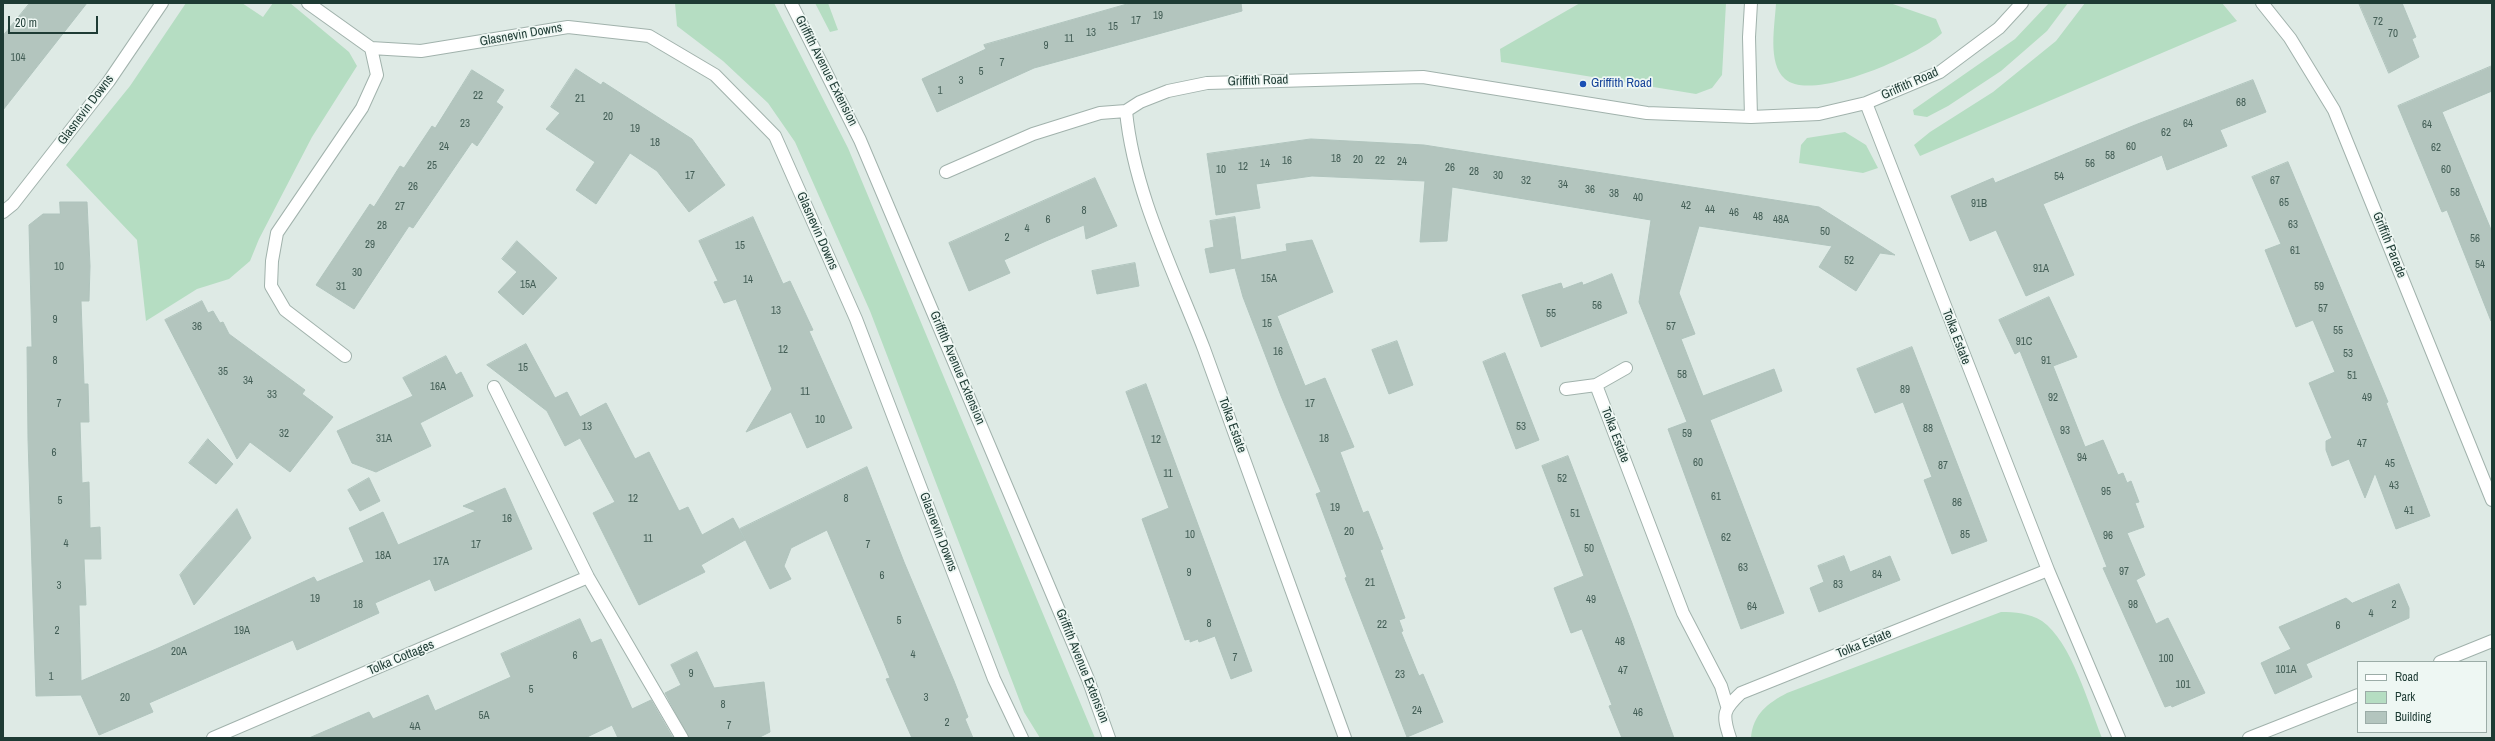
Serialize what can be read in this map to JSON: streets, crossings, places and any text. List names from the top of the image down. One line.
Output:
{"streets":{"street":["Glasnevin Downs","Griffith Avenue Extension","Griffith Road","Griffith Parade","Tolka Estate","Tolka Cottages"]},"crossings":[["Griffith Road","Tolka Estate"]],"places":["Griffith Road"],"house_numbers":["19","17","72","15","13","70","11","9","104","7","5","3","1","22","21","68","20","23","64","64","19","62","18","24","60","62","58","18","20","16","22","24","14","56","25","12","26","10","60","28","17","30","54","32","67","34","26","36","58","38","40","65","91B","42","27","44","8","46","48","6","48A","63","28","4","50","2","56","29","15","61","52","54","10","91A","30","15A","14","15A","31","59","56","57","13","55","9","15","36","57","55","91C","12","16","53","8","91","15","35","58","51","34","16A","89","11","33","92","49","7","17","10","13","53","88","93","32","59","31A","18","12","47","6","94","60","45","87","11","52","43","95","61","12","8","5","86","19","41","51","16","20","10","85","96","62","11","4","17","7","50","18A","17A","63","97","9","84","6","21","83","3","19","49","18","98","2","64","4","5","8","22","6","2","19A","48","20A","4","6","7","100","101A","47","9","23","1","101","5","20","3","8","24","46","5A","2","7","4A"],"legend":["Road","Park","Building"],"scale_bar":"20 m"}
